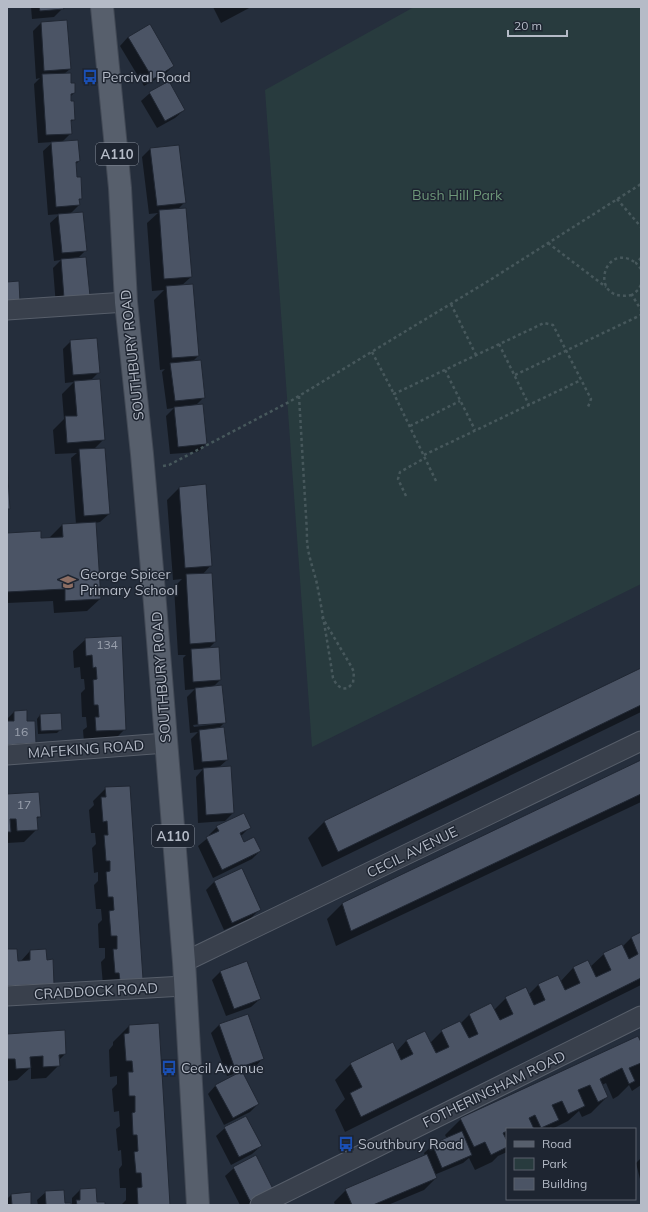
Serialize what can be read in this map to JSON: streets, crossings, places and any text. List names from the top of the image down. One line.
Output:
{"streets":{"main road":["A110","SOUTHBURY ROAD"],"street":["MAFEKING ROAD","CECIL AVENUE","CRADDOCK ROAD","FOTHERINGHAM ROAD"]},"crossings":[["SOUTHBURY ROAD","MAFEKING ROAD"],["SOUTHBURY ROAD","CECIL AVENUE"],["SOUTHBURY ROAD","CRADDOCK ROAD"]],"parks":["Bush Hill Park"],"places":{"bus stop":["Percival Road","Cecil Avenue","Southbury Road"],"school or university":["George Spicer Primary School"]},"house_numbers":["134","16","17"],"legend":["Road","Park","Building"],"scale_bar":"20 m"}
